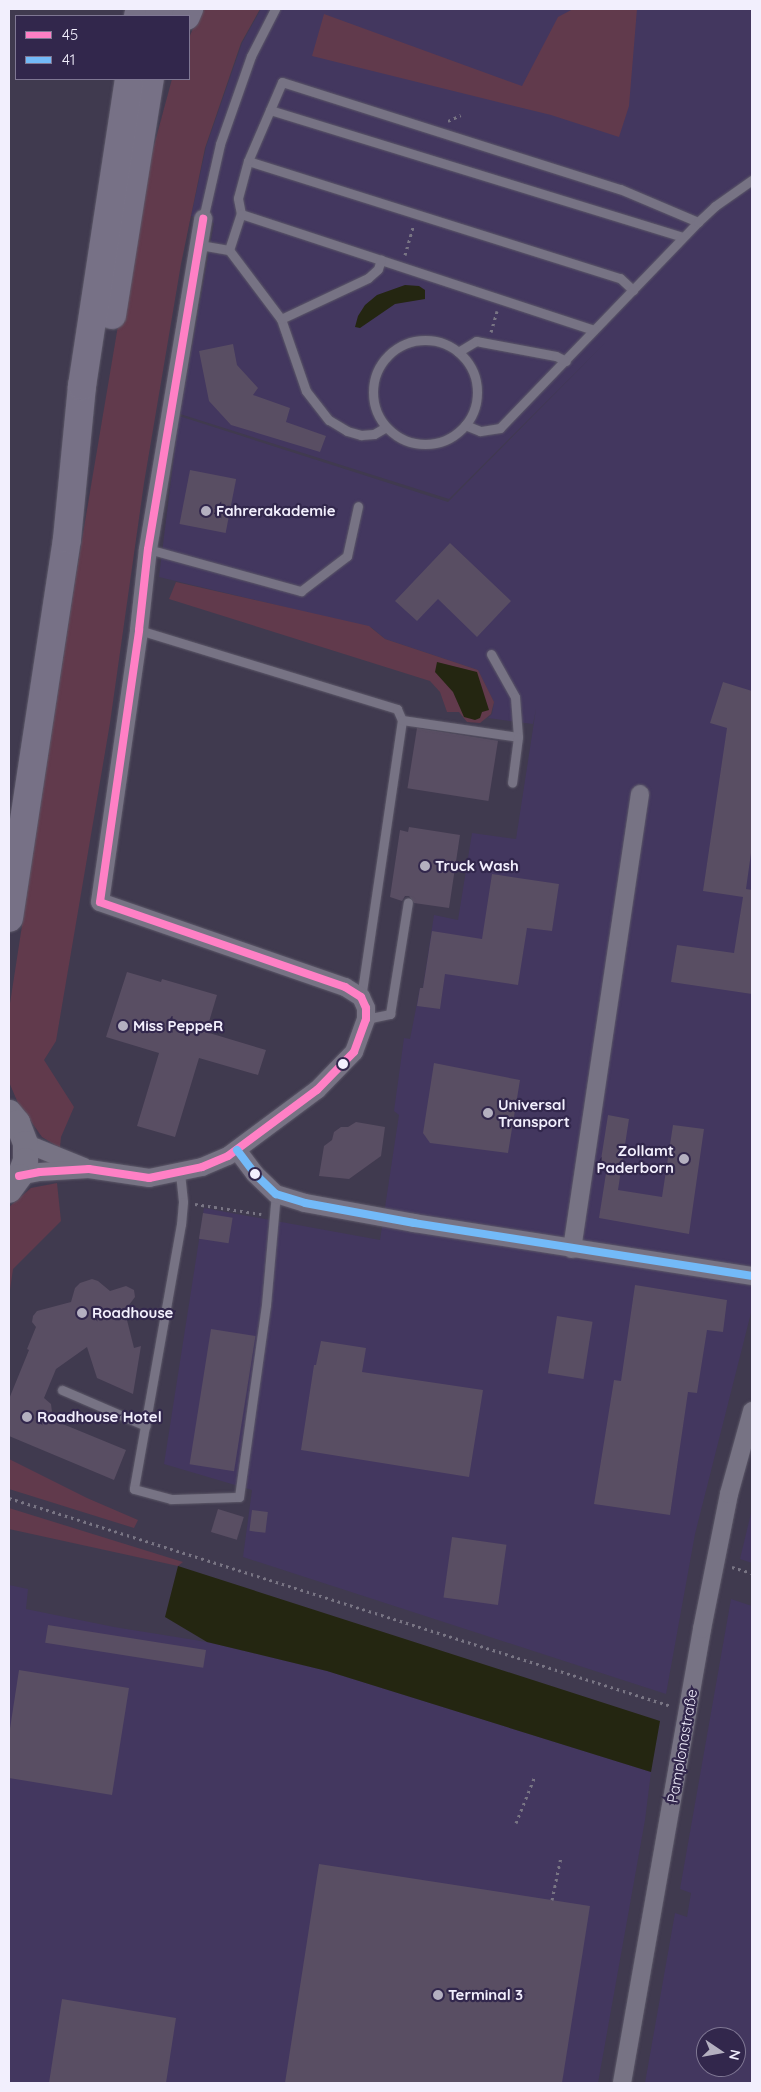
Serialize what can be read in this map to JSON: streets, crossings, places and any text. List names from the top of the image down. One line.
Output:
{"streets":{"street":["Pamplonastraße"]},"places":["Fahrerakademie","Truck Wash","Miss PeppeR","Universal Transport","Zollamt Paderborn","Roadhouse","Roadhouse Hotel","Terminal 3"],"lines":["transit line 45","transit line 41"],"legend":["45","41"],"north":"right"}
